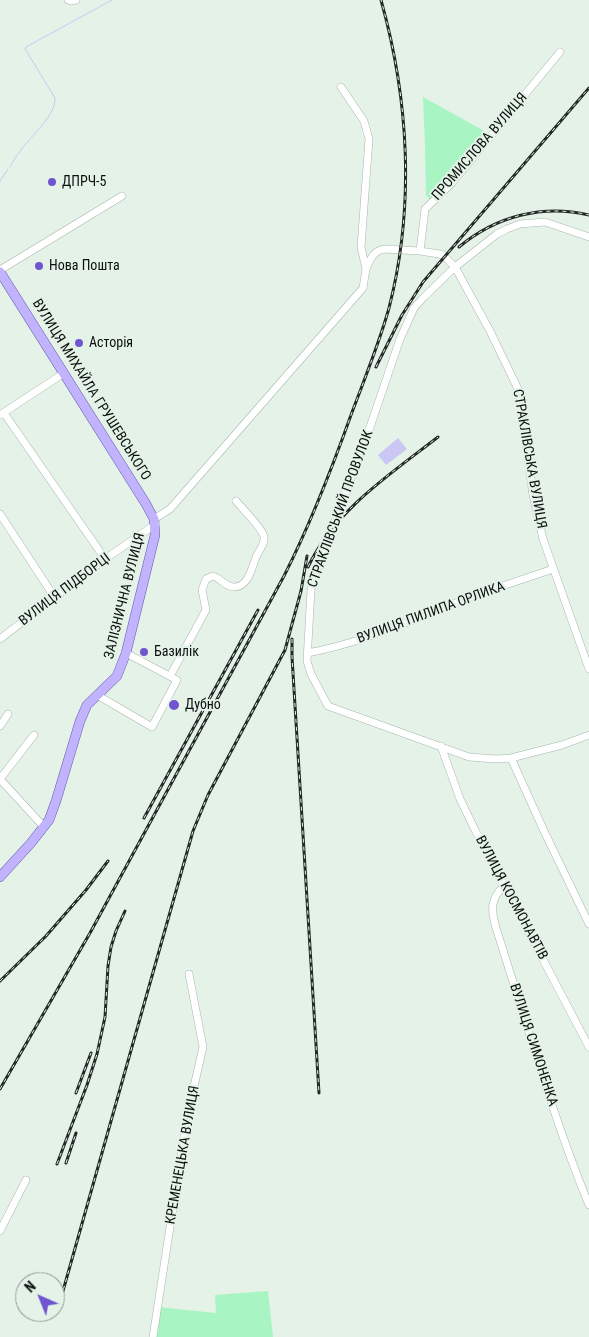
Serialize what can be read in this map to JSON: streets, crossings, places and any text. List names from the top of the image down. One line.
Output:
{"streets":{"main road":["ВУЛИЦЯ МИХАЙЛА ГРУШЕВСЬКОГО","ЗАЛІЗНИЧНА ВУЛИЦЯ"],"street":["ПРОМИСЛОВА ВУЛИЦЯ","СТРАКЛІВСЬКА ВУЛИЦЯ","СТРАКЛІВСЬКИЙ ПРОВУЛОК","ВУЛИЦЯ ПІДБОРЦІ","ВУЛИЦЯ ПИЛИПА ОРЛИКА","ВУЛИЦЯ КОСМОНАВТІВ","ВУЛИЦЯ СИМОНЕНКА","КРЕМЕНЕЦЬКА ВУЛИЦЯ"]},"crossings":[["ПРОМИСЛОВА ВУЛИЦЯ","СТРАКЛІВСЬКА ВУЛИЦЯ"],["ВУЛИЦЯ МИХАЙЛА ГРУШЕВСЬКОГО","ВУЛИЦЯ ПІДБОРЦІ"],["ВУЛИЦЯ МИХАЙЛА ГРУШЕВСЬКОГО","ЗАЛІЗНИЧНА ВУЛИЦЯ"],["СТРАКЛІВСЬКА ВУЛИЦЯ","СТРАКЛІВСЬКИЙ ПРОВУЛОК"],["СТРАКЛІВСЬКА ВУЛИЦЯ","ЗАЛІЗНИЧНА ВУЛИЦЯ"],["СТРАКЛІВСЬКА ВУЛИЦЯ","ВУЛИЦЯ ПИЛИПА ОРЛИКА"],["СТРАКЛІВСЬКИЙ ПРОВУЛОК","ВУЛИЦЯ ПИЛИПА ОРЛИКА"],["СТРАКЛІВСЬКИЙ ПРОВУЛОК","ВУЛИЦЯ КОСМОНАВТІВ"],["ВУЛИЦЯ ПІДБОРЦІ","ЗАЛІЗНИЧНА ВУЛИЦЯ"],["ВУЛИЦЯ КОСМОНАВТІВ","ВУЛИЦЯ СИМОНЕНКА"]],"places":["ДПРЧ-5","Нова Пошта","Асторія","Базилік","Дубно"],"north":"top left"}
